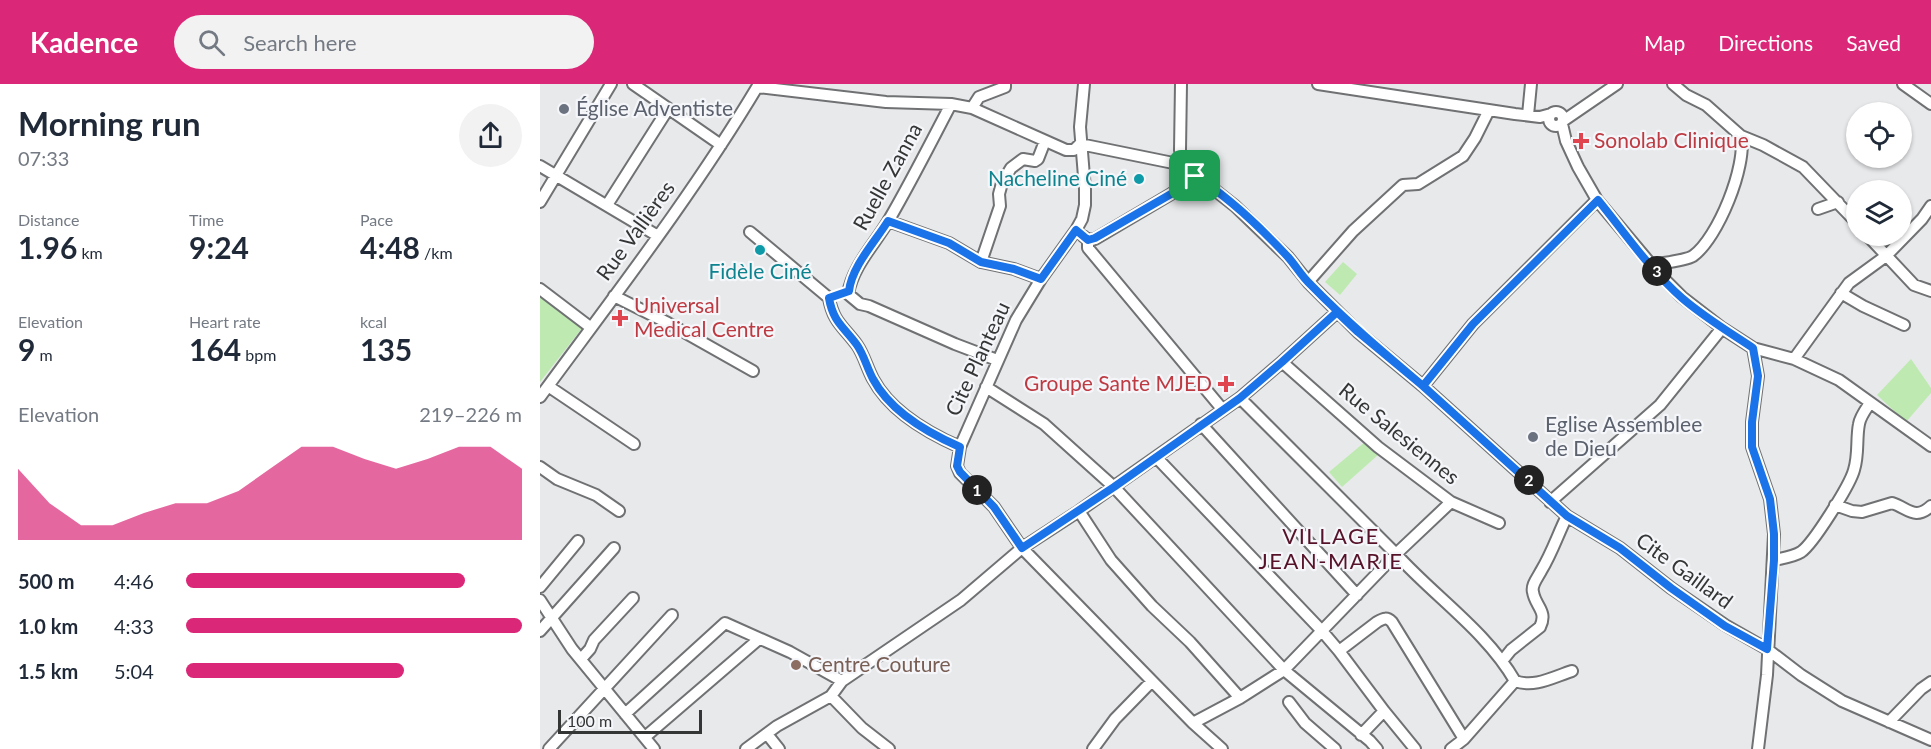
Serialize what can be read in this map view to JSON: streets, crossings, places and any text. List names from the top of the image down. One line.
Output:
{"streets":{"street":["Ruelle Zanna","Rue Vallières","Cite Planteau","Rue Salesiennes","Cite Gaillard"]},"crossings":[["Ruelle Zanna","Rue Vallières"],["Ruelle Zanna","Cite Planteau"]],"districts":["VILLAGE JEAN-MARIE"],"places":{"other":["Église Adventiste","Nacheline Ciné","Fidèle Ciné","Eglise Assemblee de Dieu","Centre Couture"],"health":["Sonolab Clinique","Universal Medical Centre","Groupe Sante MJED"]},"scale_bar":"100 m","page":{"header":"Kadence","search":"Search here","nav":["Map","Directions","Saved"],"heading":["Morning run","07:33"],"stats":[["Distance","1.96 km"],["Time","9:24"],["Pace","4:48 /km"],["Elevation","9 m"],["Heart rate","164 bpm"],["kcal","135"]],"pins":["3","2","1"],"chart":["Elevation","219–226 m"],"list":[{"name":"500 m","note":"4:46"},{"name":"1.0 km","note":"4:33"},{"name":"1.5 km","note":"5:04"}],"scale":"100 m"}}
